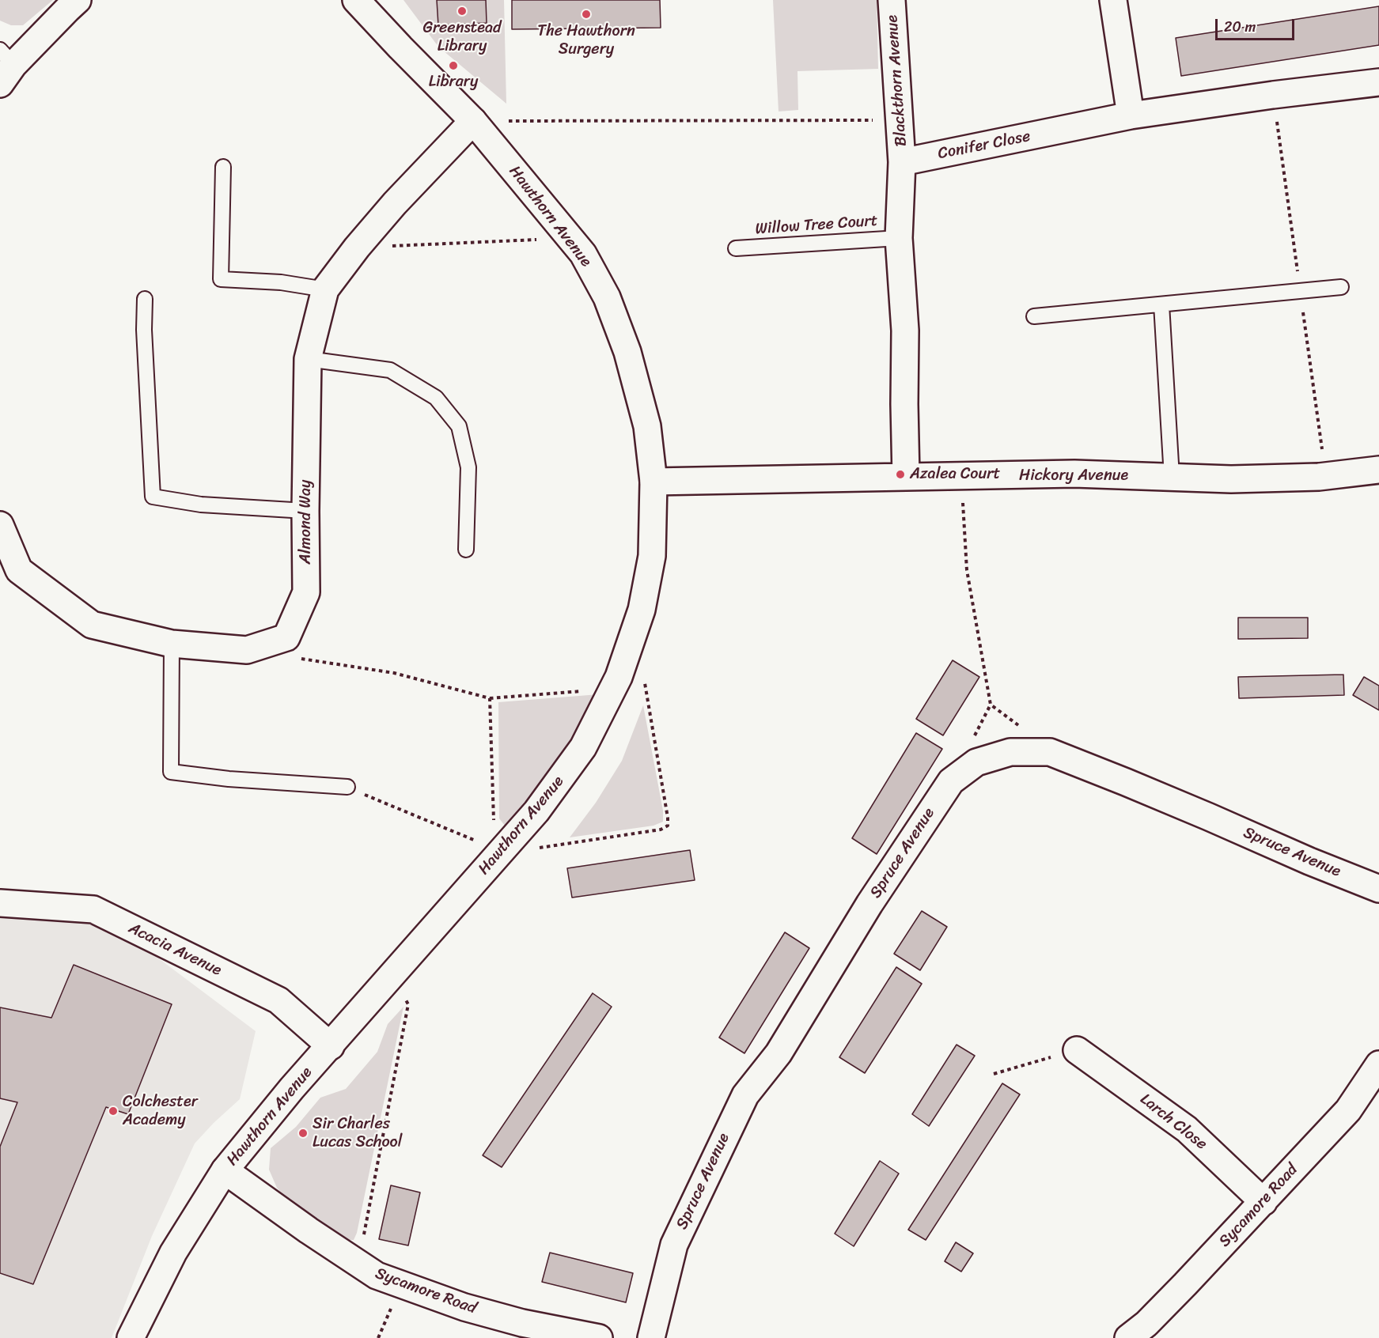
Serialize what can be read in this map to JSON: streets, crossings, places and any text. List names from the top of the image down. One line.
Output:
{"streets":{"street":["Blackthorn Avenue","Conifer Close","Hawthorn Avenue","Hickory Avenue","Almond Way","Spruce Avenue","Acacia Avenue","Larch Close","Sycamore Road"],"lane":["Willow Tree Court"]},"crossings":[["Blackthorn Avenue","Conifer Close"],["Hawthorn Avenue","Hickory Avenue"],["Hawthorn Avenue","Almond Way"],["Hawthorn Avenue","Acacia Avenue"],["Hawthorn Avenue","Sycamore Road"],["Larch Close","Sycamore Road"]],"places":["Greenstead Library","The Hawthorn Surgery","Library","Azalea Court","Colchester Academy","Sir Charles Lucas School"],"scale_bar":"20 m"}
